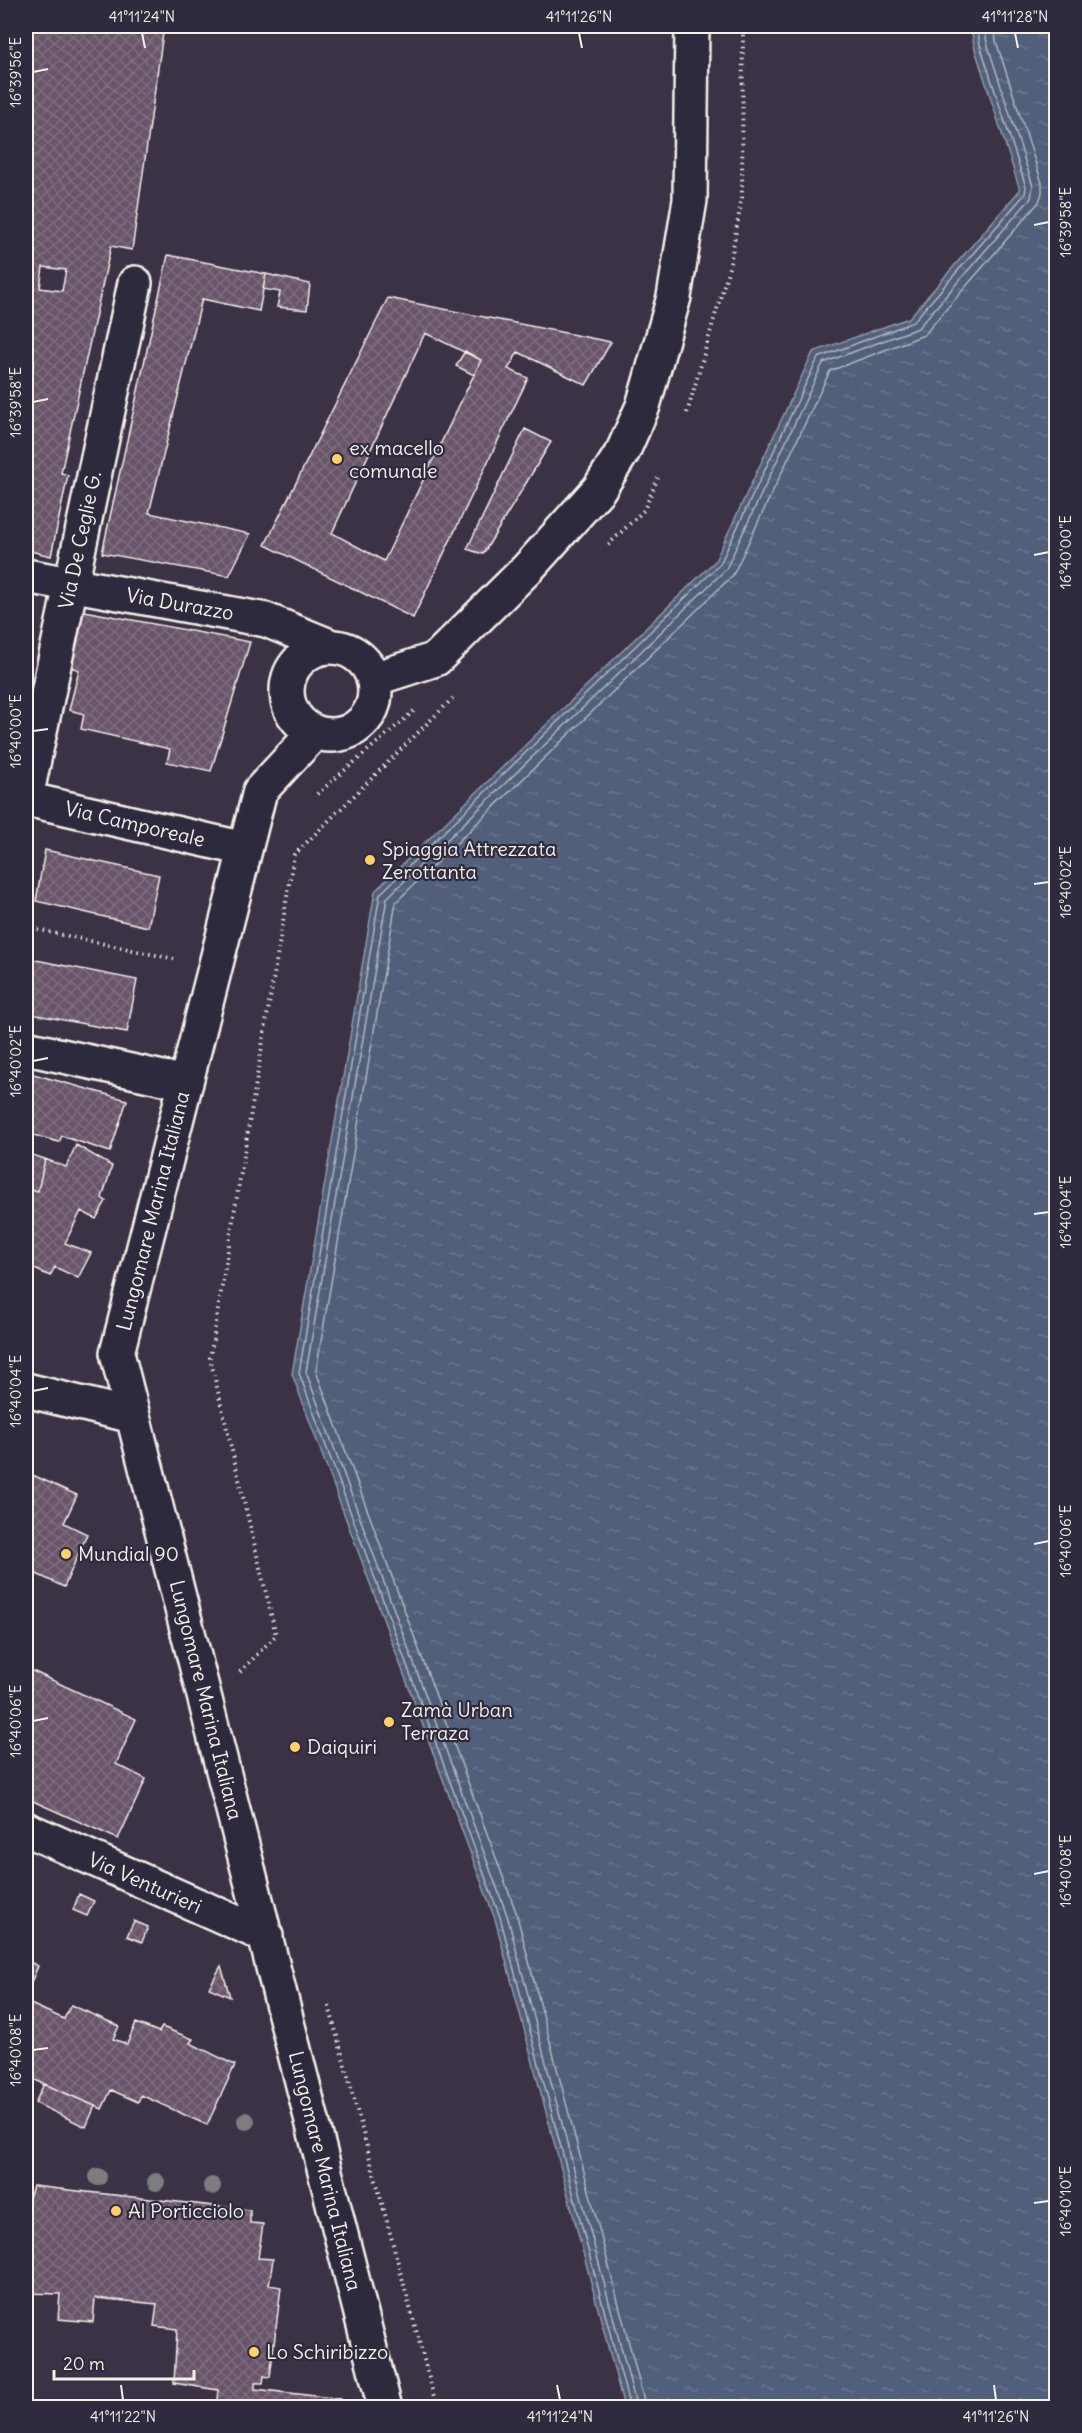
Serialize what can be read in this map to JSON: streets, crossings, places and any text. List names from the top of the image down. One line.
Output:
{"streets":{"street":["Via De Ceglie G.","Via Durazzo","Via Camporeale","Lungomare Marina Italiana","Via Venturieri"]},"crossings":[["Via De Ceglie G.","Via Durazzo"],["Via De Ceglie G.","Via Camporeale"],["Via Durazzo","Lungomare Marina Italiana"],["Via Camporeale","Lungomare Marina Italiana"],["Lungomare Marina Italiana","Via Venturieri"]],"places":["ex macello comunale","Spiaggia Attrezzata Zerottanta","Mundial 90","Zamà Urban Terraza","Daiquiri","Al Porticciolo","Lo Schiribizzo"],"scale_bar":"20 m","coordinates":["41°11'24\"N","41°11'26\"N","41°11'28\"N","16°39'56\"E","16°39'58\"E","16°40'00\"E","16°40'02\"E","16°40'04\"E","16°40'06\"E","16°40'08\"E","16°40'10\"E","41°11'22\"N"]}
